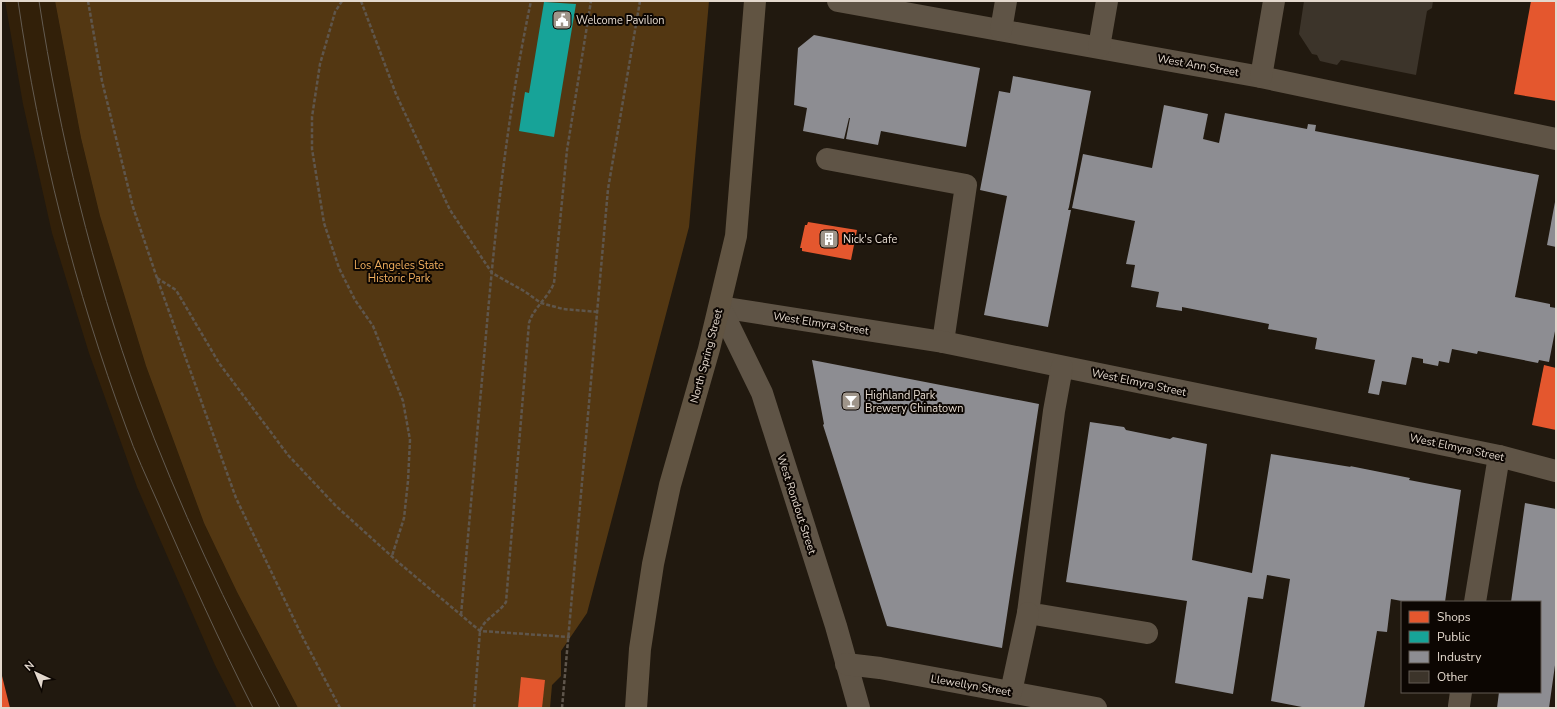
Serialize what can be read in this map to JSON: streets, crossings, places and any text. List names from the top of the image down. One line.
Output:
{"streets":{"main road":["North Spring Street"],"street":["West Ann Street","West Elmyra Street","West Rondout Street","Llewellyn Street"]},"crossings":[["West Elmyra Street","North Spring Street"],["West Elmyra Street","West Rondout Street"],["North Spring Street","West Rondout Street"],["West Rondout Street","Llewellyn Street"]],"parks":["Los Angeles State Historic Park"],"places":{"public building":["Welcome Pavilion"],"building":["Nick's Cafe"],"bar":["Highland Park Brewery Chinatown"]},"legend":["Shops","Public","Industry","Other"],"north":"top left"}
